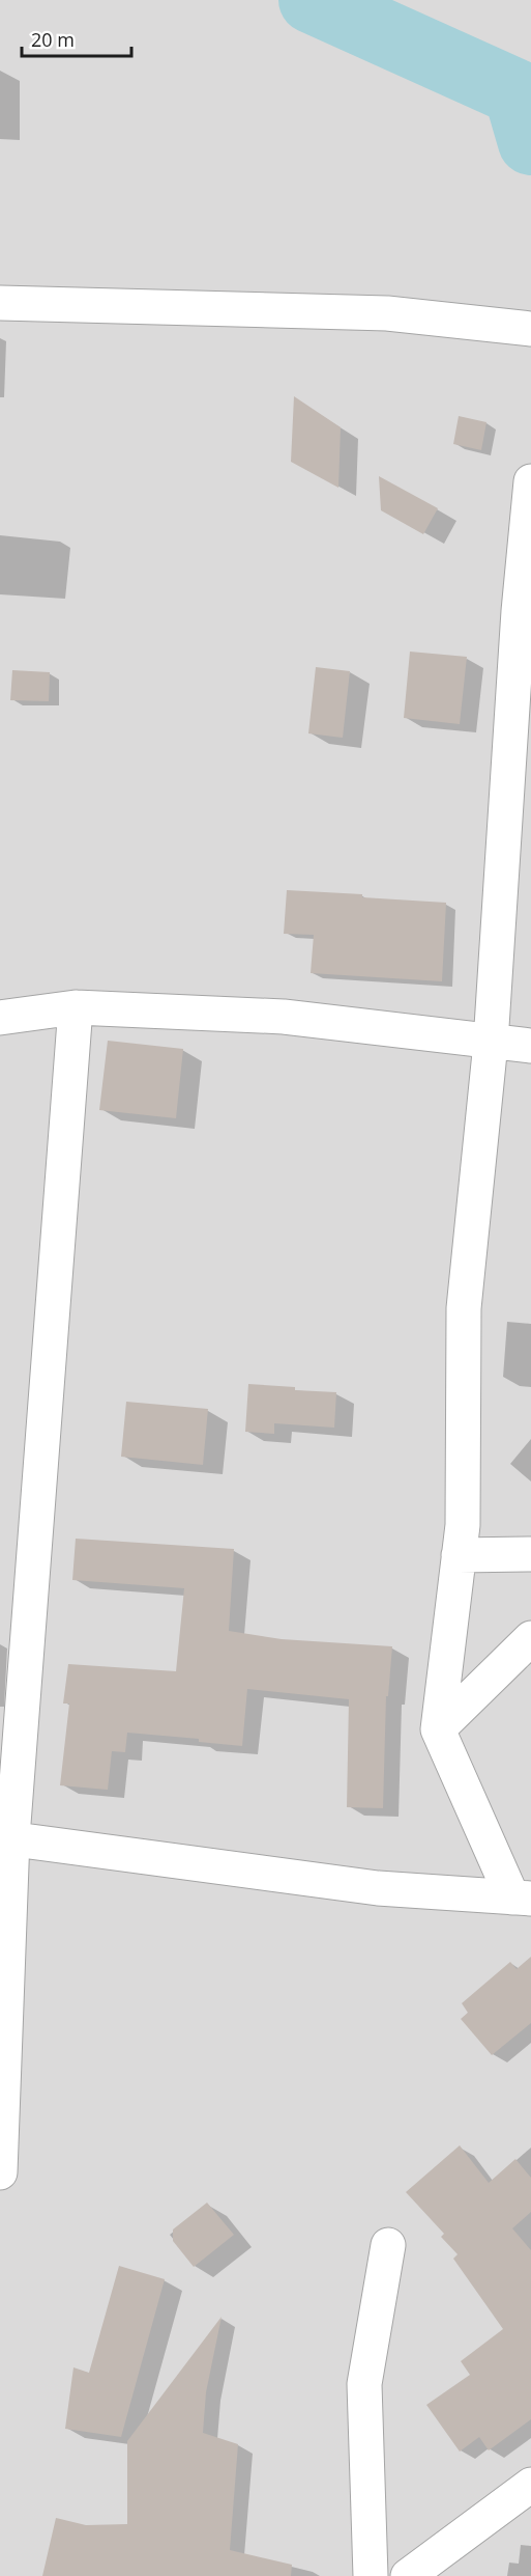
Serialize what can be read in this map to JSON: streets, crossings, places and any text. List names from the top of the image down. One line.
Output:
{"scale_bar":"20 m"}
